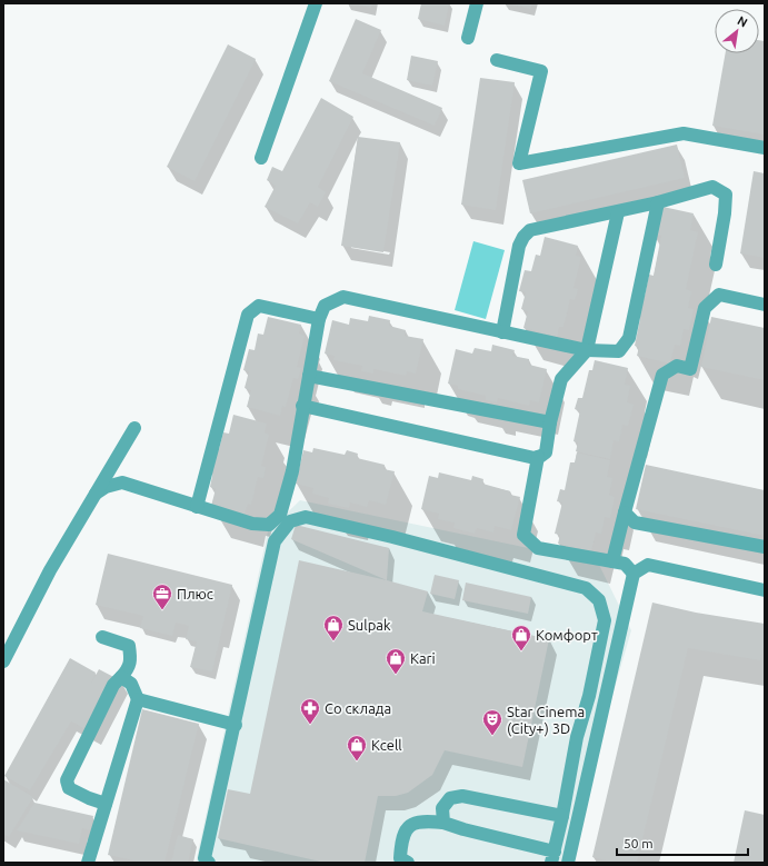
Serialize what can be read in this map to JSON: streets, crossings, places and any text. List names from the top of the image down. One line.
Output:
{"places":{"office":["Плюс"],"shop":["Sulpak","Комфорт","Kari","Kcell"],"pharmacy":["Со склада"],"theatre":["Star Cinema (City+) 3D"]},"scale_bar":"50 m","north":"top right"}
